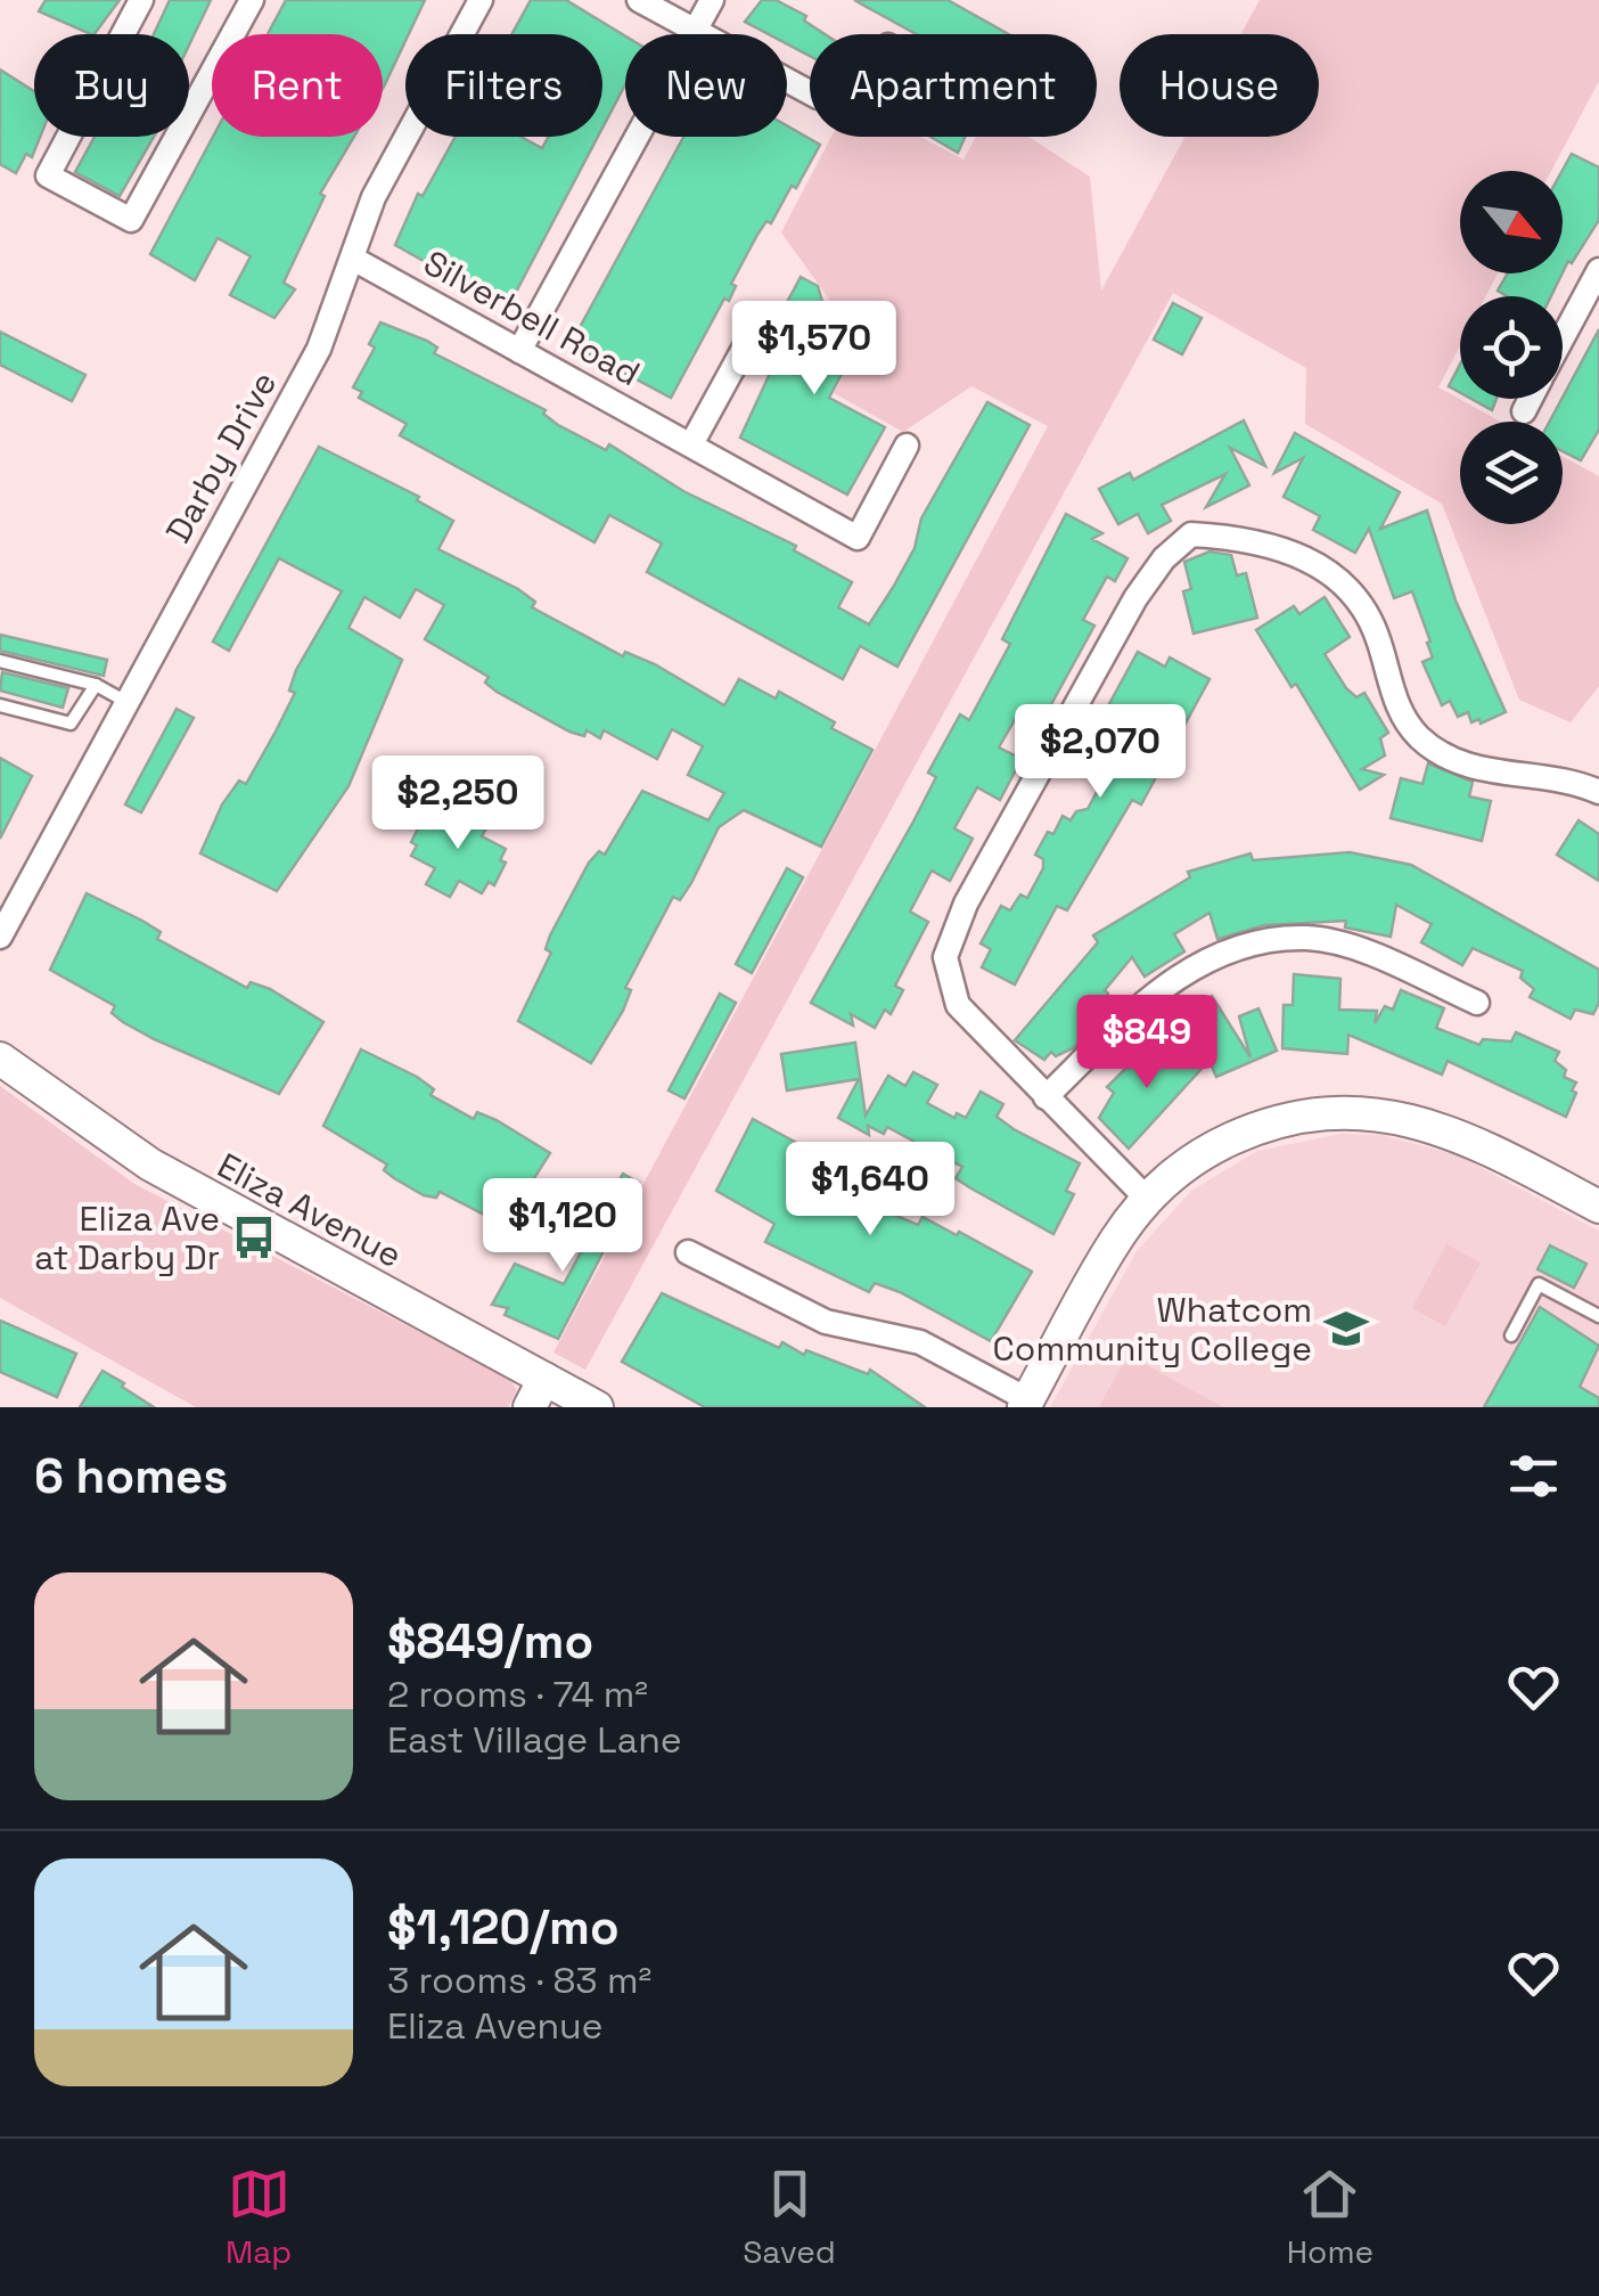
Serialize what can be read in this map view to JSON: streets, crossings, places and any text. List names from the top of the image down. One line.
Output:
{"streets":{"street":["Silverbell Road","Darby Drive","Eliza Avenue"]},"crossings":[["Silverbell Road","Darby Drive"]],"places":{"bus stop":["Eliza Ave at Darby Dr"],"school or university":["Whatcom Community College"]},"north":"bottom right","page":{"chip":["Buy","Rent","Filters","New","Apartment","House"],"price":["$1,570","$2,070","$2,250","$849","$1,640","$1,120"],"heading":"6 homes","list":[{"name":"$849/mo","note":"2 rooms · 74 m² · East Village Lane"},{"name":"$1,120/mo","note":"3 rooms · 83 m² · Eliza Avenue"}],"tabs":["Map","Saved","Home"]}}
